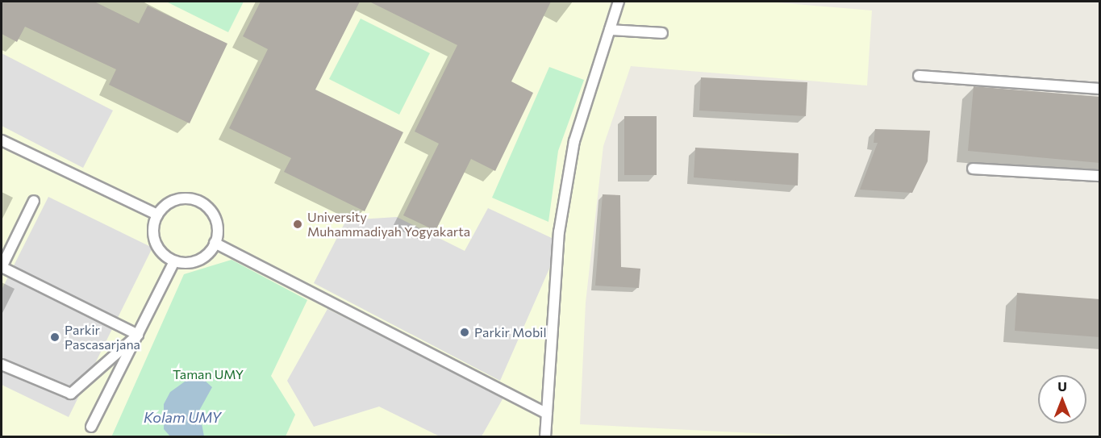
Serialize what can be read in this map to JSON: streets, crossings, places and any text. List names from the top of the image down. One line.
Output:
{"water":["Kolam UMY"],"parks":["Taman UMY"],"places":["University Muhammadiyah Yogyakarta","Parkir Mobil","Parkir Pascasarjana"],"north":"top"}
